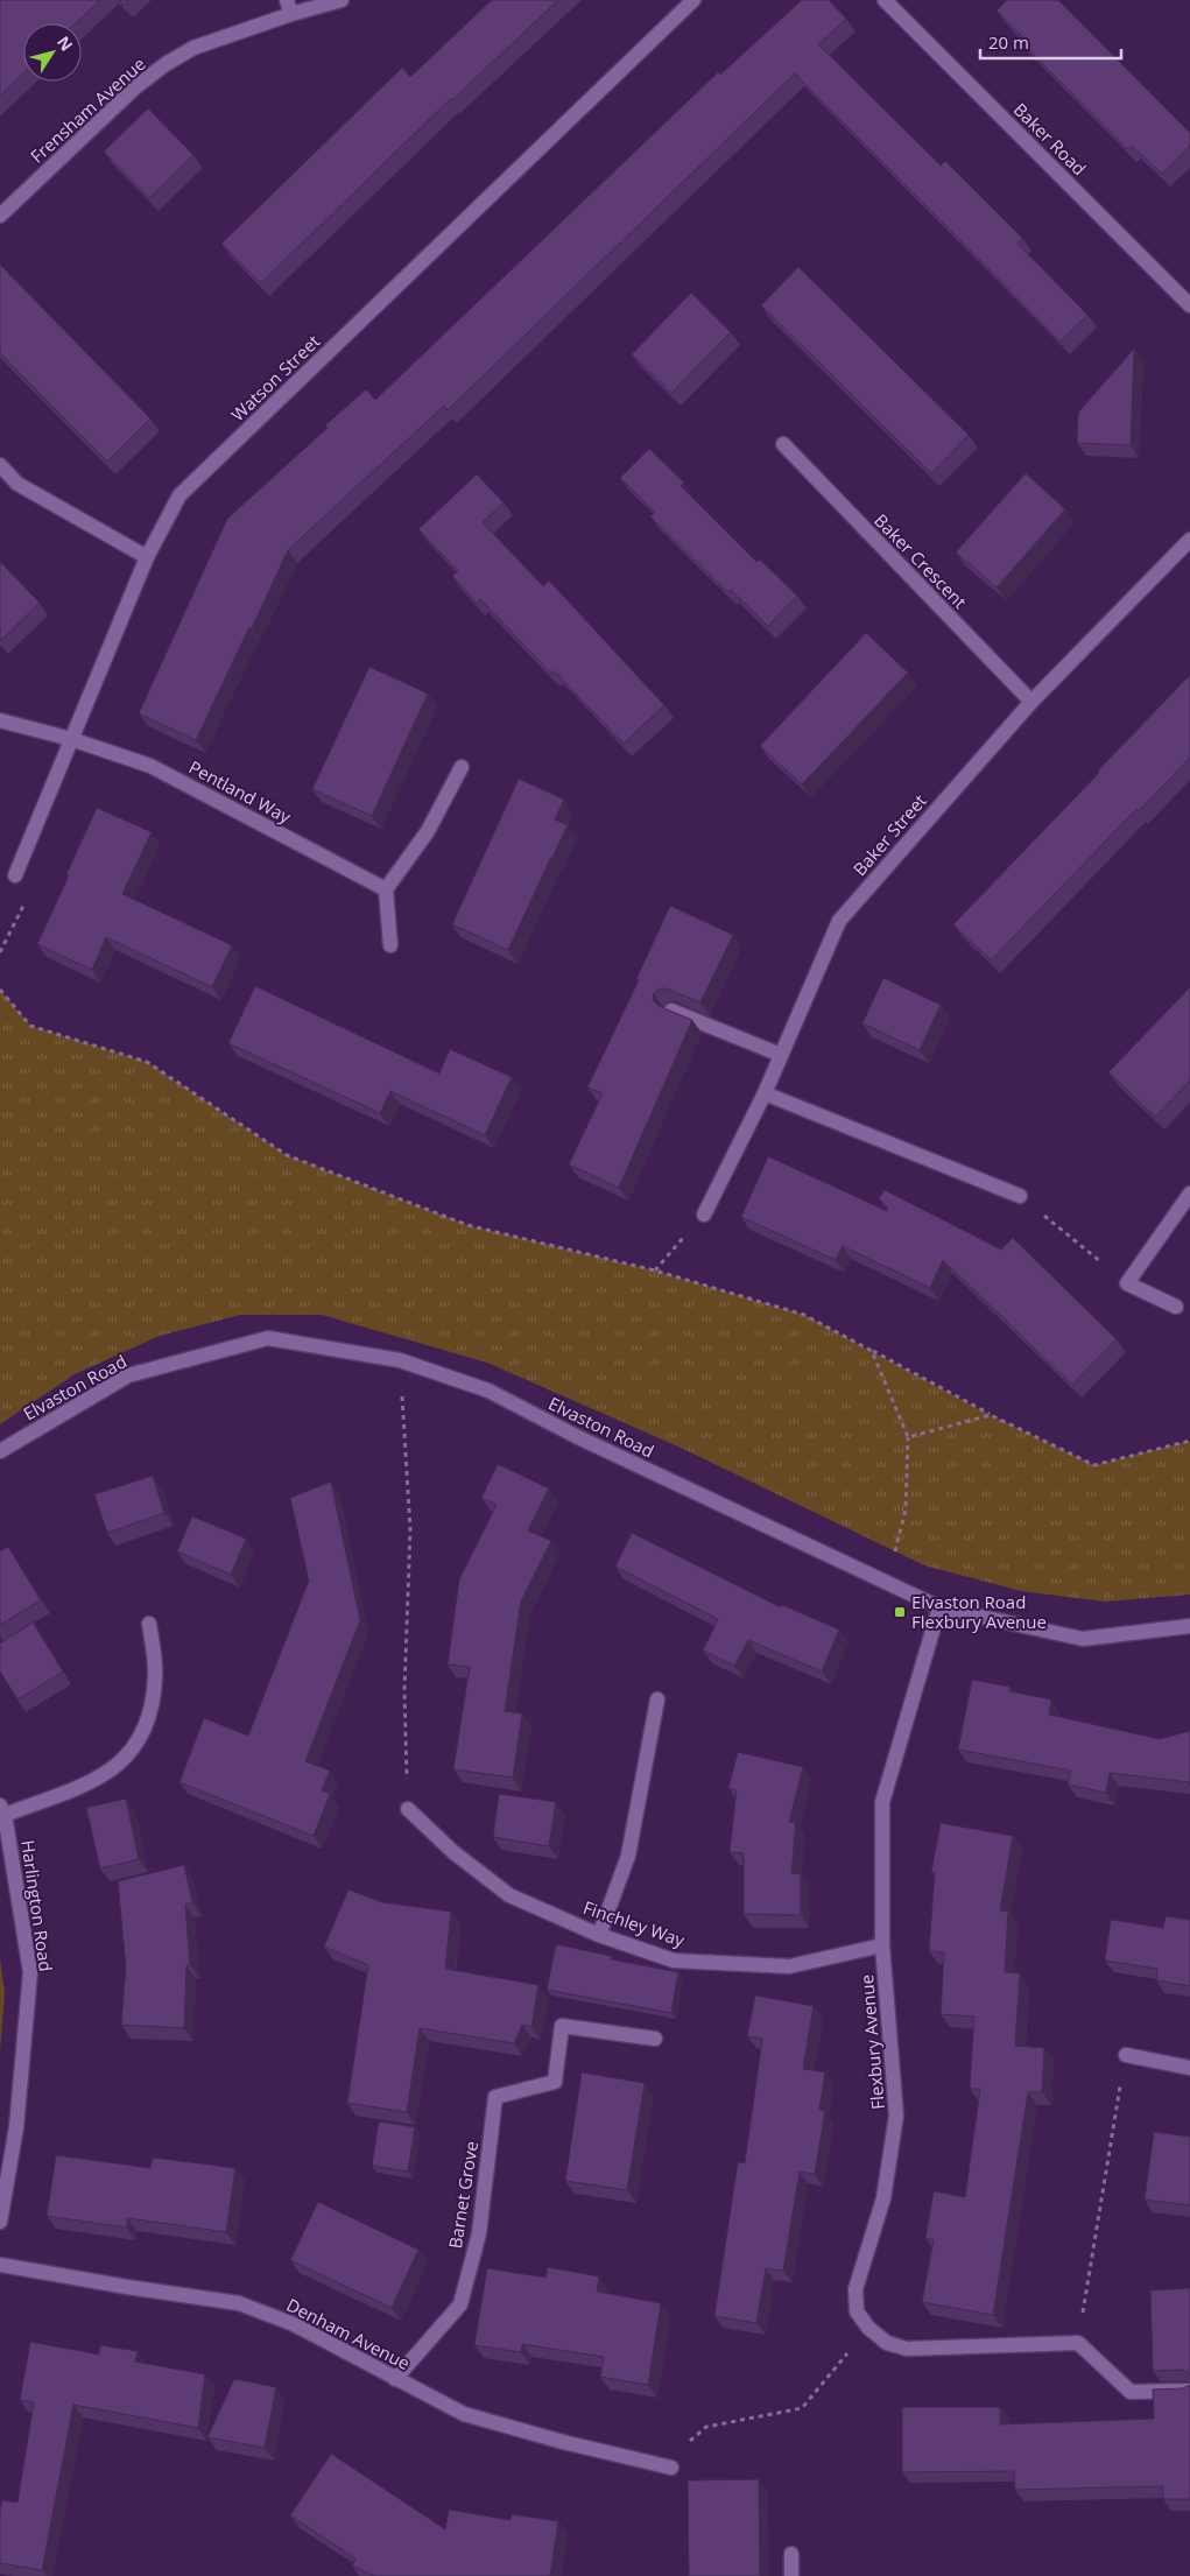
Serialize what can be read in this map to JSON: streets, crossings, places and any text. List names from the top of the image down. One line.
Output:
{"streets":{"street":["Frensham Avenue","Baker Road","Watson Street","Baker Crescent","Pentland Way","Baker Street","Elvaston Road","Harlington Road","Finchley Way","Flexbury Avenue","Barnet Grove","Denham Avenue"]},"crossings":[["Watson Street","Pentland Way"],["Baker Crescent","Baker Street"],["Elvaston Road","Flexbury Avenue"],["Finchley Way","Flexbury Avenue"],["Barnet Grove","Denham Avenue"]],"places":{"transit":["Elvaston Road Flexbury Avenue"]},"scale_bar":"20 m","north":"top right"}
